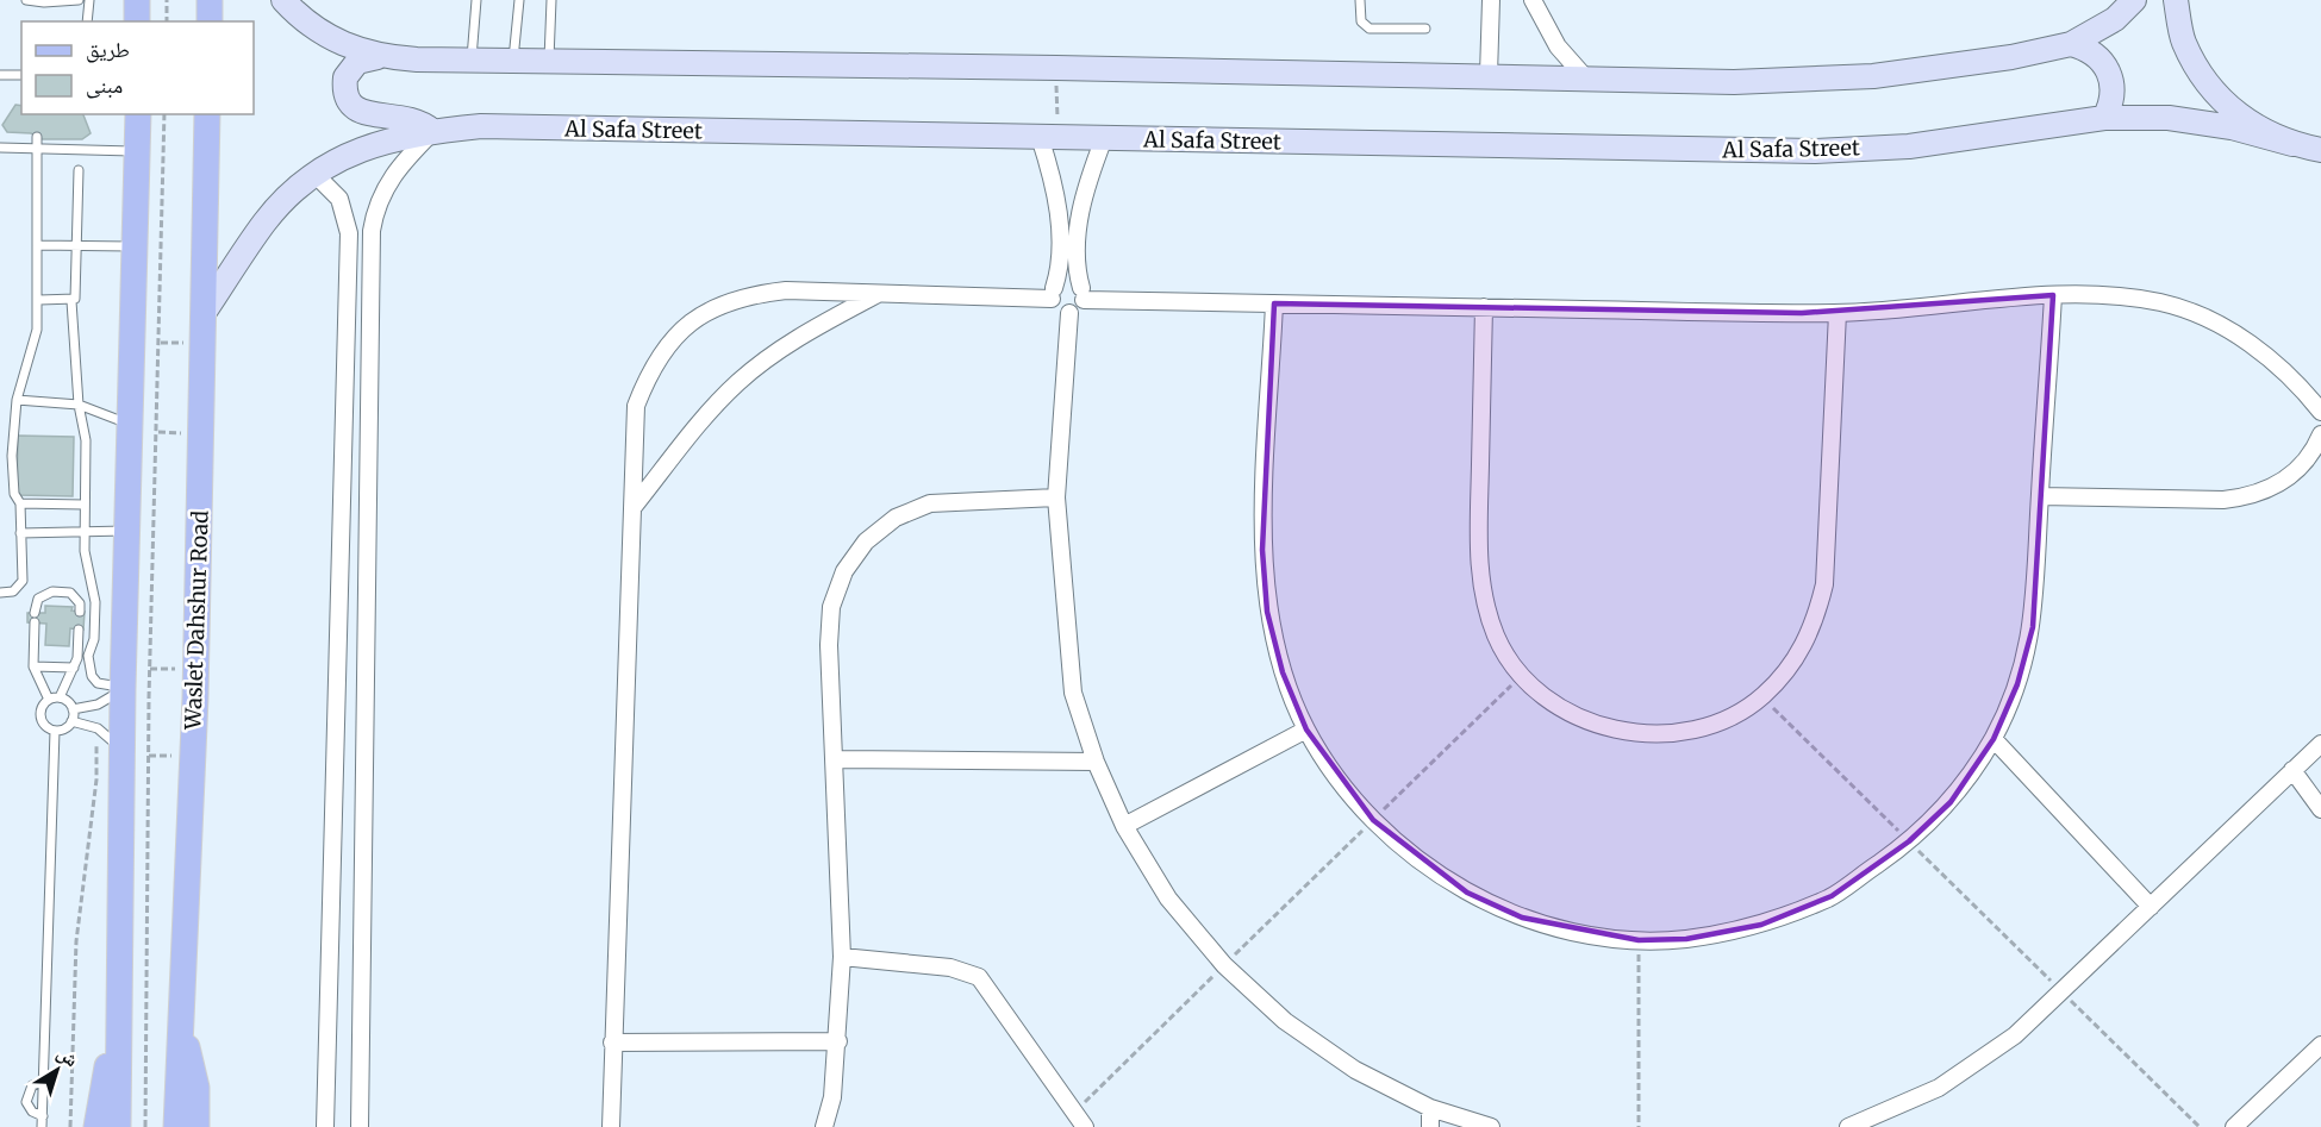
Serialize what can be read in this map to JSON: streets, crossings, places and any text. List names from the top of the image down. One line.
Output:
{"streets":{"main road":["Waslet Dahshur Road"],"street":["Al Safa Street"]},"crossings":[["Al Safa Street","Waslet Dahshur Road"]],"legend":["طريق","مبنى"],"north":"top right"}
